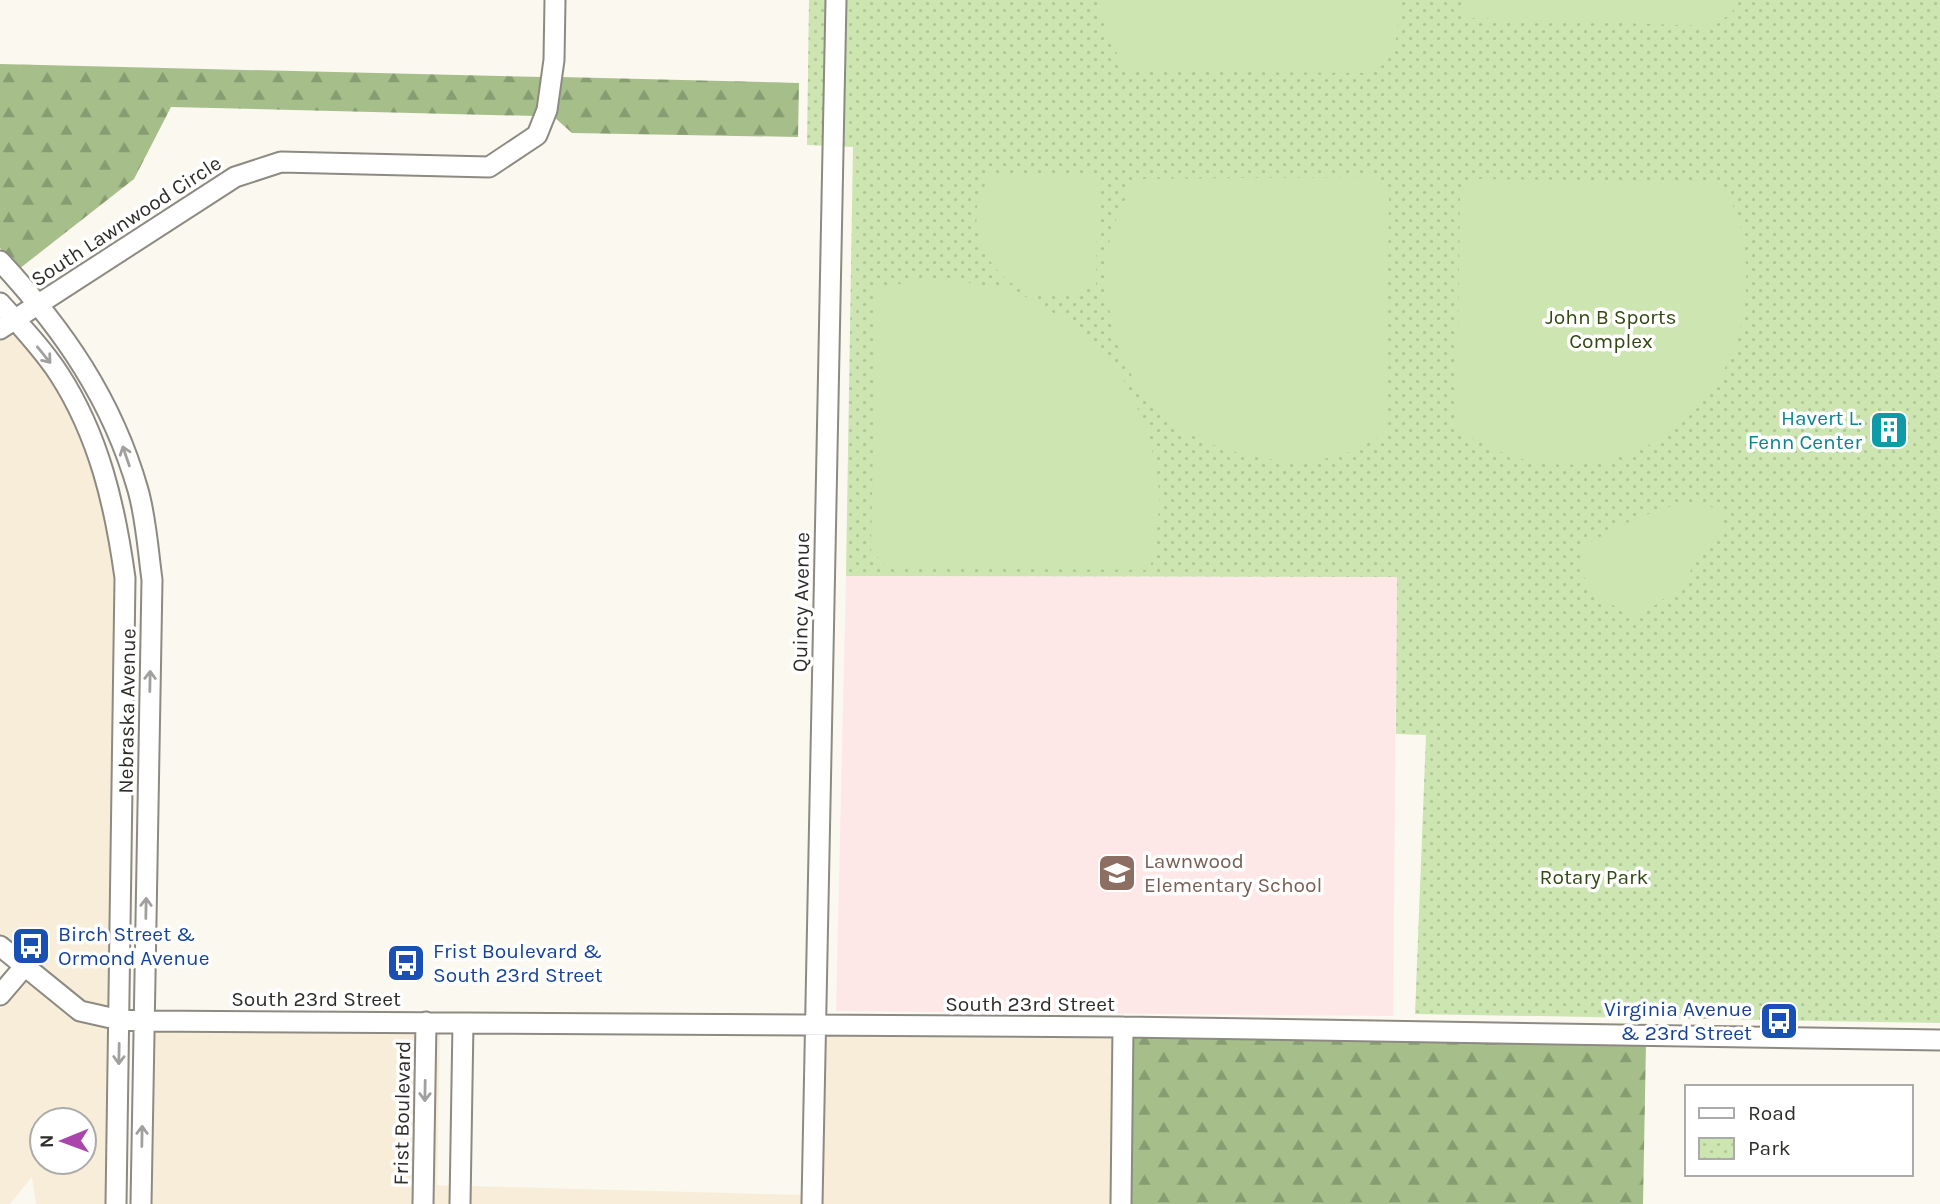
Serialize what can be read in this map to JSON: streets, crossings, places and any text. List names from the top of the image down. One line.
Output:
{"streets":{"street":["South Lawnwood Circle","Quincy Avenue","Nebraska Avenue","South 23rd Street","Frist Boulevard"]},"crossings":[["South Lawnwood Circle","Nebraska Avenue"],["Quincy Avenue","South 23rd Street"],["Nebraska Avenue","South 23rd Street"],["South 23rd Street","Frist Boulevard"]],"parks":["John B Sports Complex","Rotary Park"],"places":{"building":["Havert L. Fenn Center"],"school or university":["Lawnwood Elementary School"],"bus stop":["Birch Street & Ormond Avenue","Frist Boulevard & South 23rd Street","Virginia Avenue & 23rd Street"]},"legend":["Road","Park"],"north":"left"}
